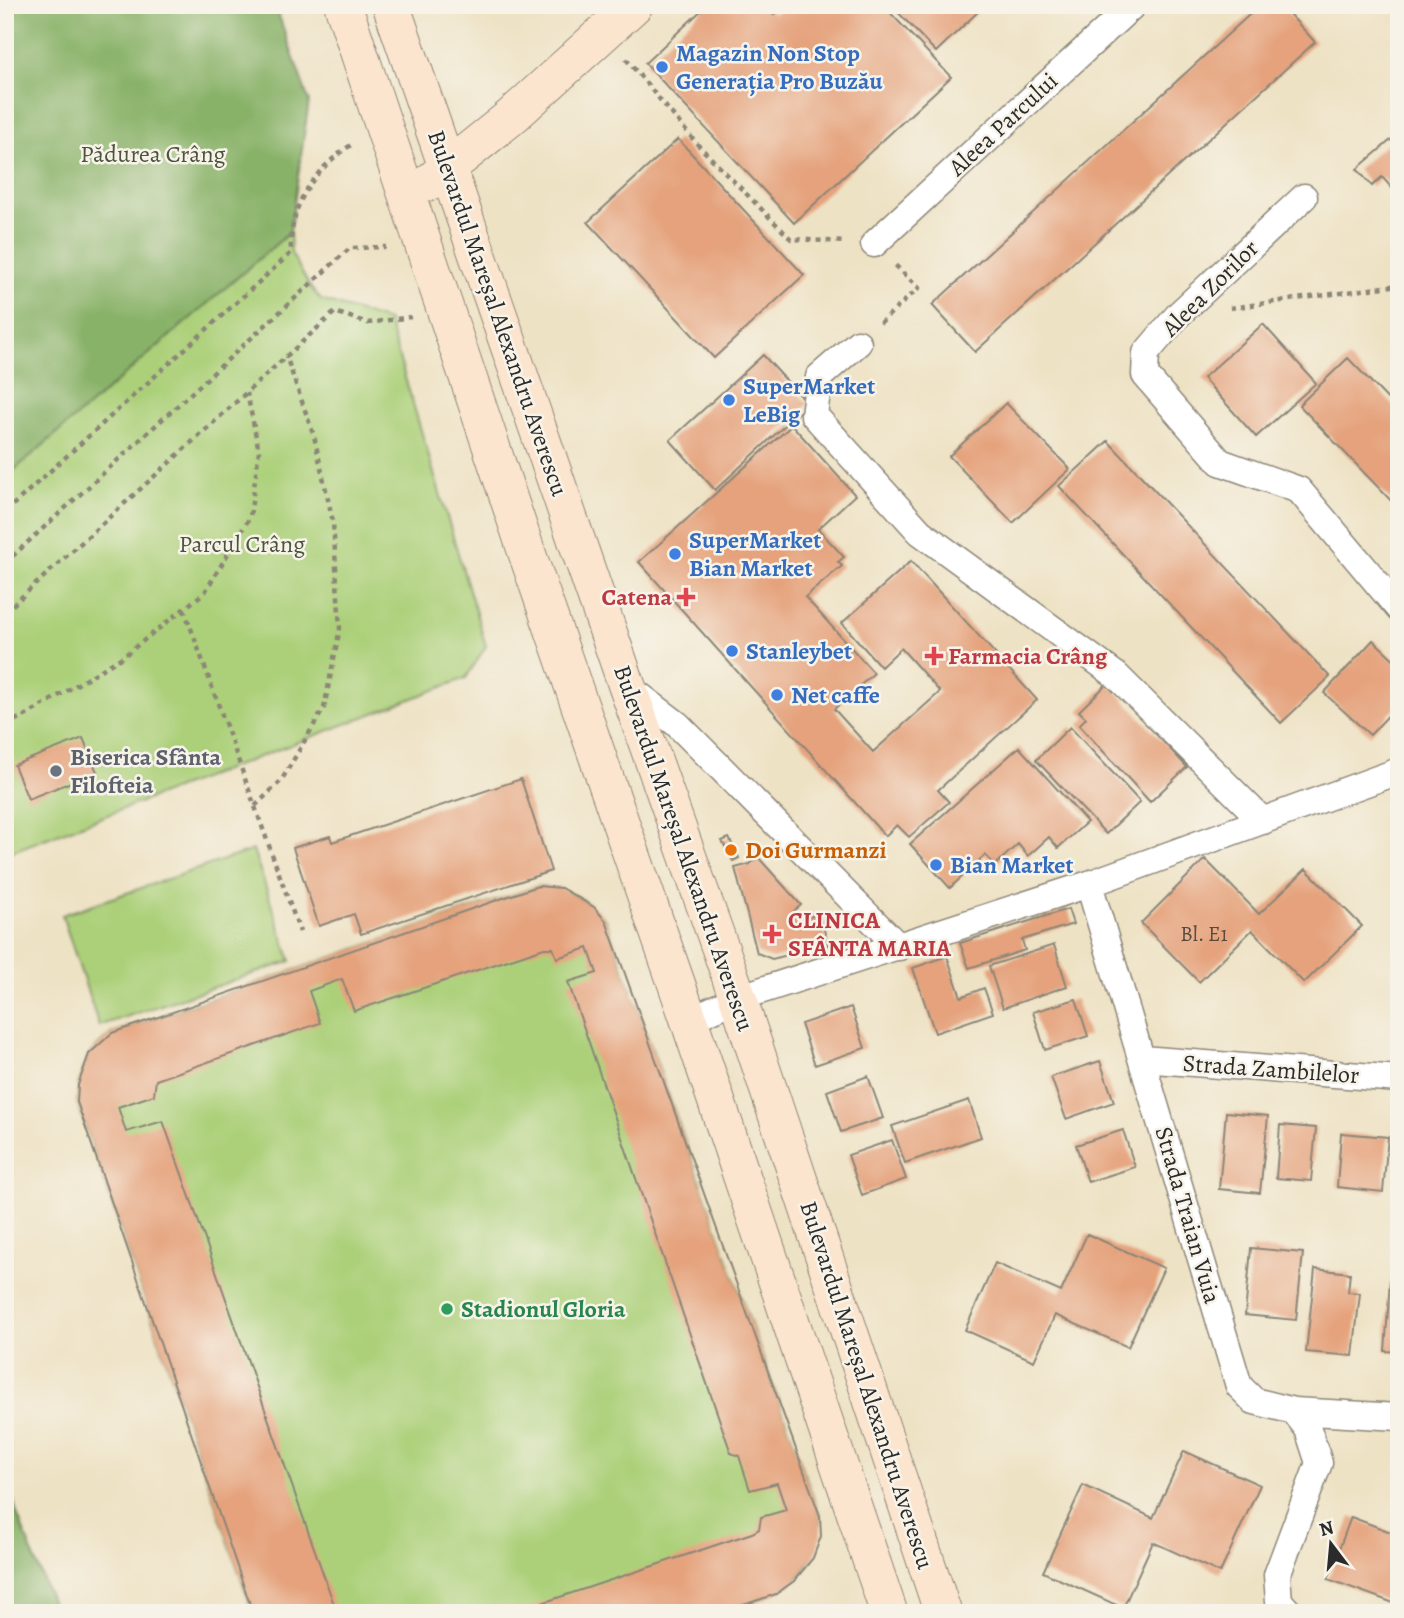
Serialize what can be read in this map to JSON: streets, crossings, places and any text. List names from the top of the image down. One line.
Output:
{"streets":{"main road":["Bulevardul Mareșal Alexandru Averescu"],"street":["Aleea Parcului","Aleea Zorilor","Strada Zambilelor","Strada Traian Vuia"]},"crossings":[["Strada Zambilelor","Strada Traian Vuia"]],"parks":["Pădurea Crâng","Parcul Crâng"],"places":{"other":["Magazin Non Stop Generația Pro Buzău","SuperMarket LeBig","SuperMarket Bian Market","Stanleybet","Net caffe","Biserica Sfânta Filofteia","Doi Gurmanzi","Bian Market","Stadionul Gloria"],"health":["Catena","Farmacia Crâng","CLINICA SFÂNTA MARIA"]},"house_numbers":["Bl. E1"],"north":"top"}
